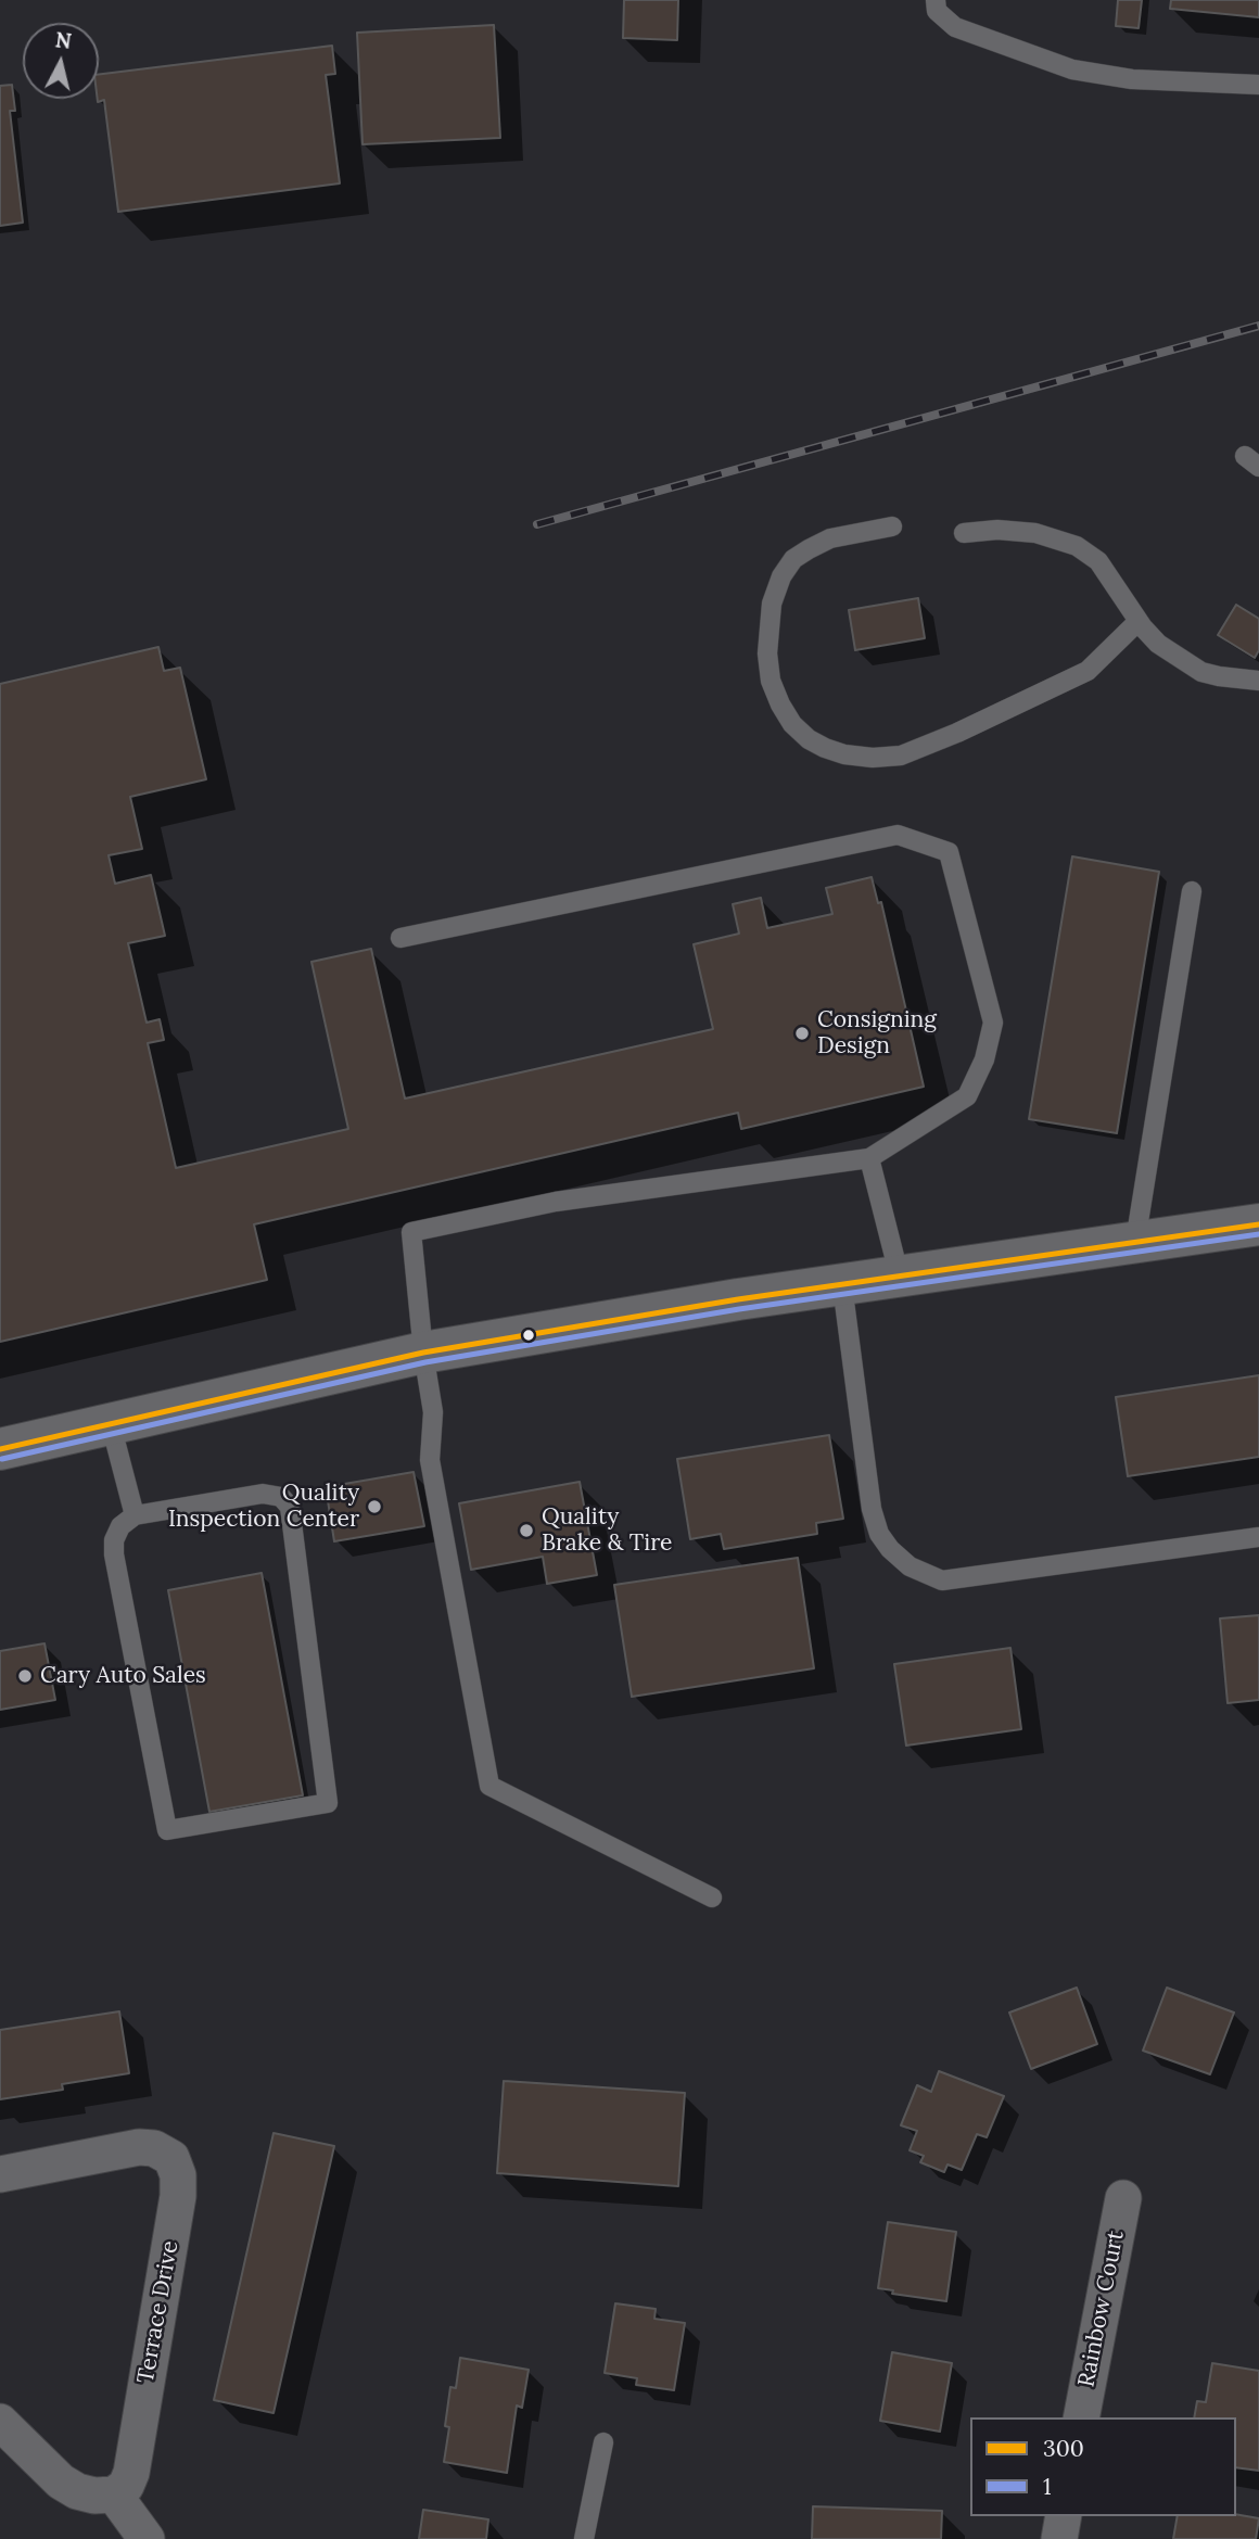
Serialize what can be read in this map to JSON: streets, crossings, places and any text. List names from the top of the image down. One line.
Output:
{"streets":{"street":["Rainbow Court","Terrace Drive"]},"places":["Consigning Design","Quality Inspection Center","Quality Brake & Tire","Cary Auto Sales"],"lines":["transit line 300","transit line 1"],"legend":["300","1"],"north":"top"}
